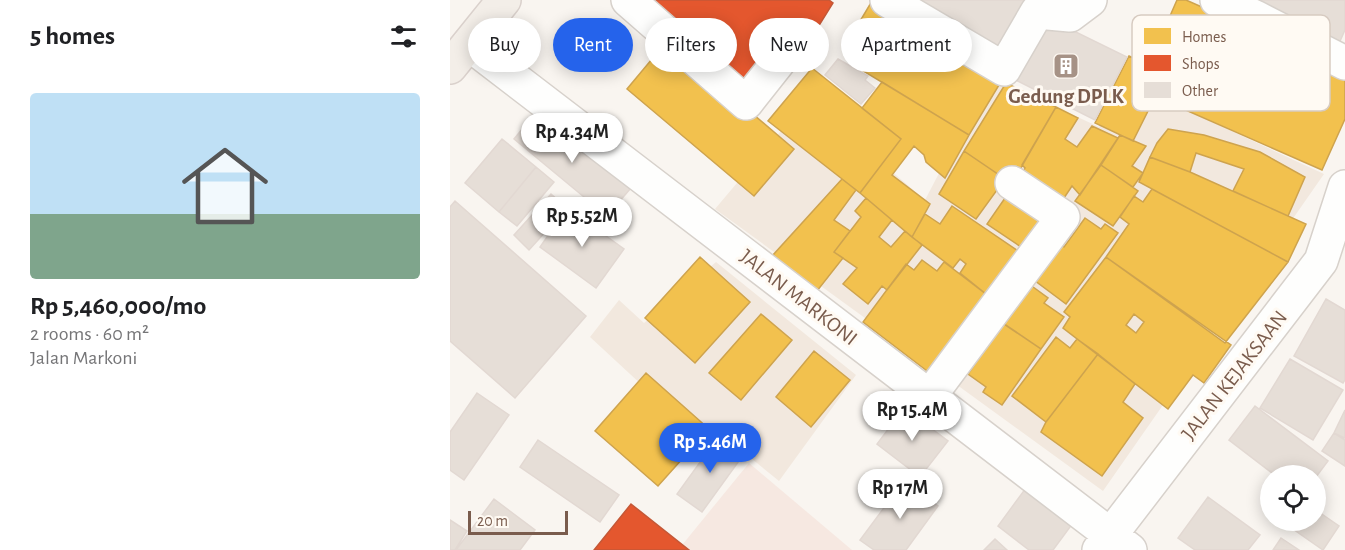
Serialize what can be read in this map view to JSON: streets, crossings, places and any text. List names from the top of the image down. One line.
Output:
{"streets":{"street":["JALAN MARKONI","JALAN KEJAKSAAN"]},"crossings":[["JALAN MARKONI","JALAN KEJAKSAAN"]],"places":{"building":["Gedung DPLK"]},"legend":["Homes","Shops","Other"],"scale_bar":"20 m","page":{"heading":"5 homes","chip":["Buy","Rent","Filters","New","Apartment"],"list":[{"name":"Rp 5,460,000/mo","note":"2 rooms · 60 m² · Jalan Markoni"}],"price":["Rp 4.34M","Rp 5.52M","Rp 15.4M","Rp 5.46M","Rp 17M"],"scale":"20 m"}}
